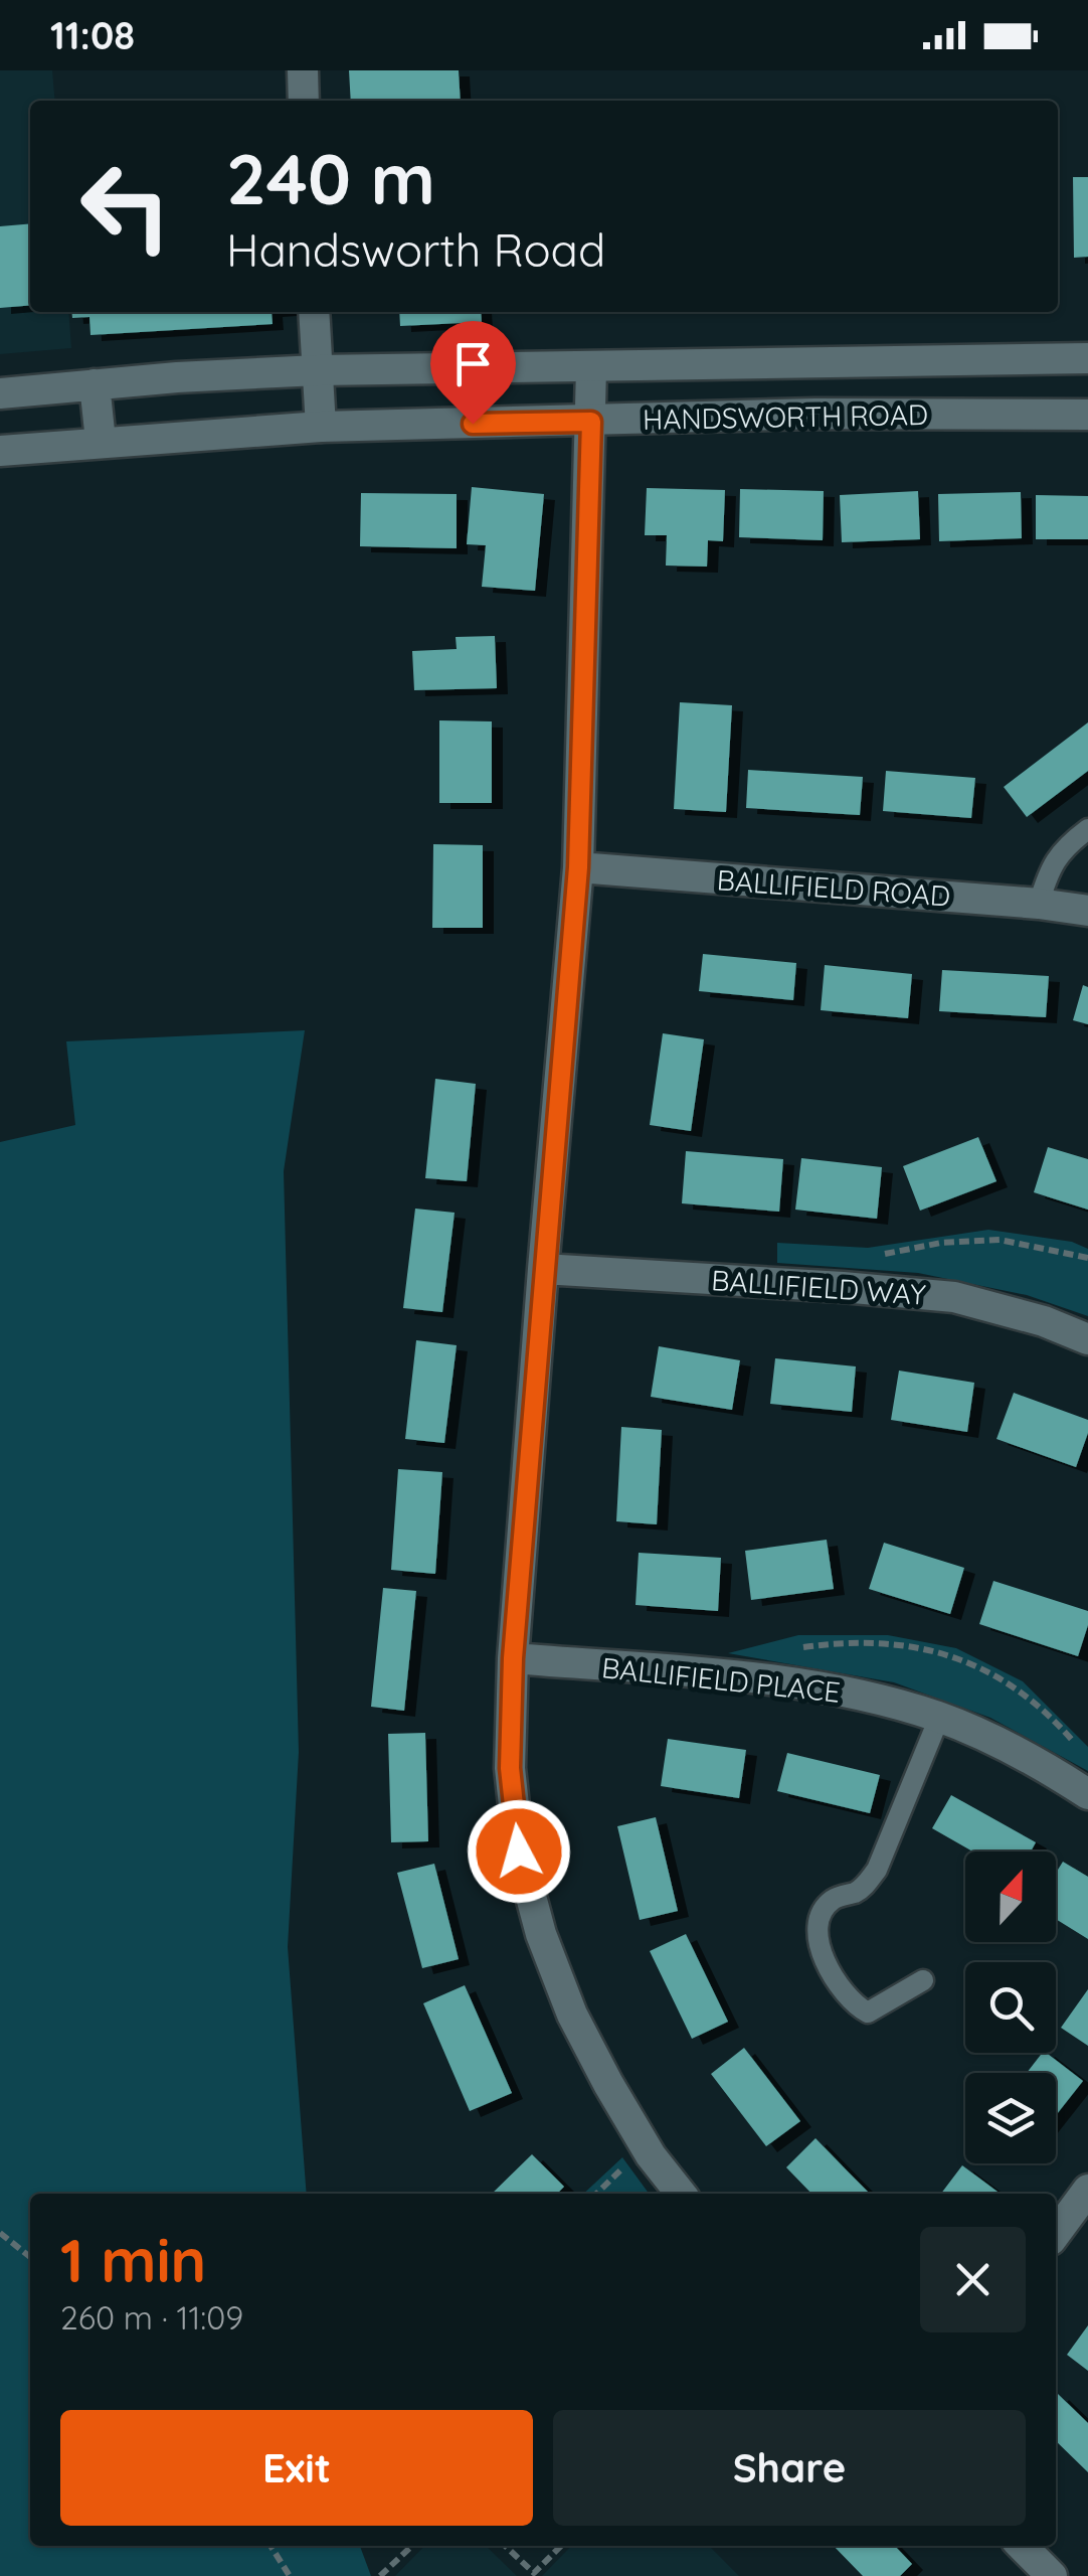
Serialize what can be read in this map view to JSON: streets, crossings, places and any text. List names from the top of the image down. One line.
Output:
{"streets":{"street":["HANDSWORTH ROAD","BALLIFIELD ROAD","BALLIFIELD WAY","BALLIFIELD PLACE"]},"north":"top","page":{"status":"11:08","turn":["240 m","Handsworth Road"],"heading":["1 min","260 m · 11:09"],"buttons":["Exit","Share"]}}
